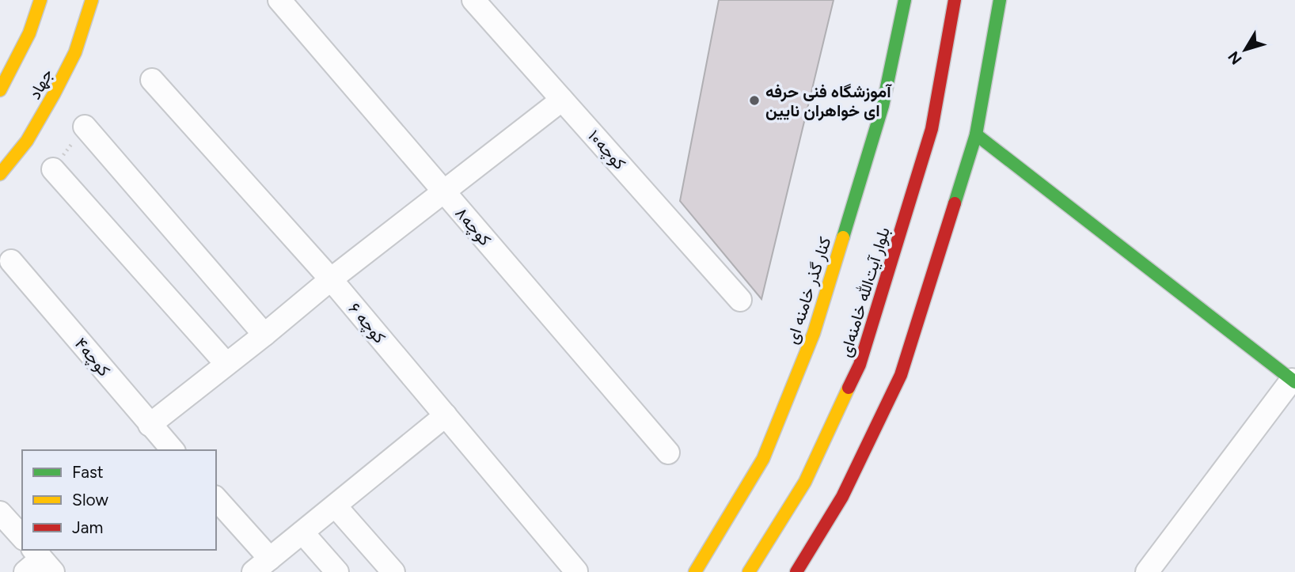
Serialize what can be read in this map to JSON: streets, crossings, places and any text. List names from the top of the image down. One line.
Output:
{"streets":{"main road":["جهاد","کنار گذر خامنه ای","بلوار آیت‌الله خامنه‌ای"],"street":["کوچه۱۰","کوچه۸","کوچه ۶","کوچه۴"]},"places":["آموزشگاه فنی حرفه ای خواهران نایین"],"legend":["Fast","Slow","Jam"],"north":"bottom left"}
